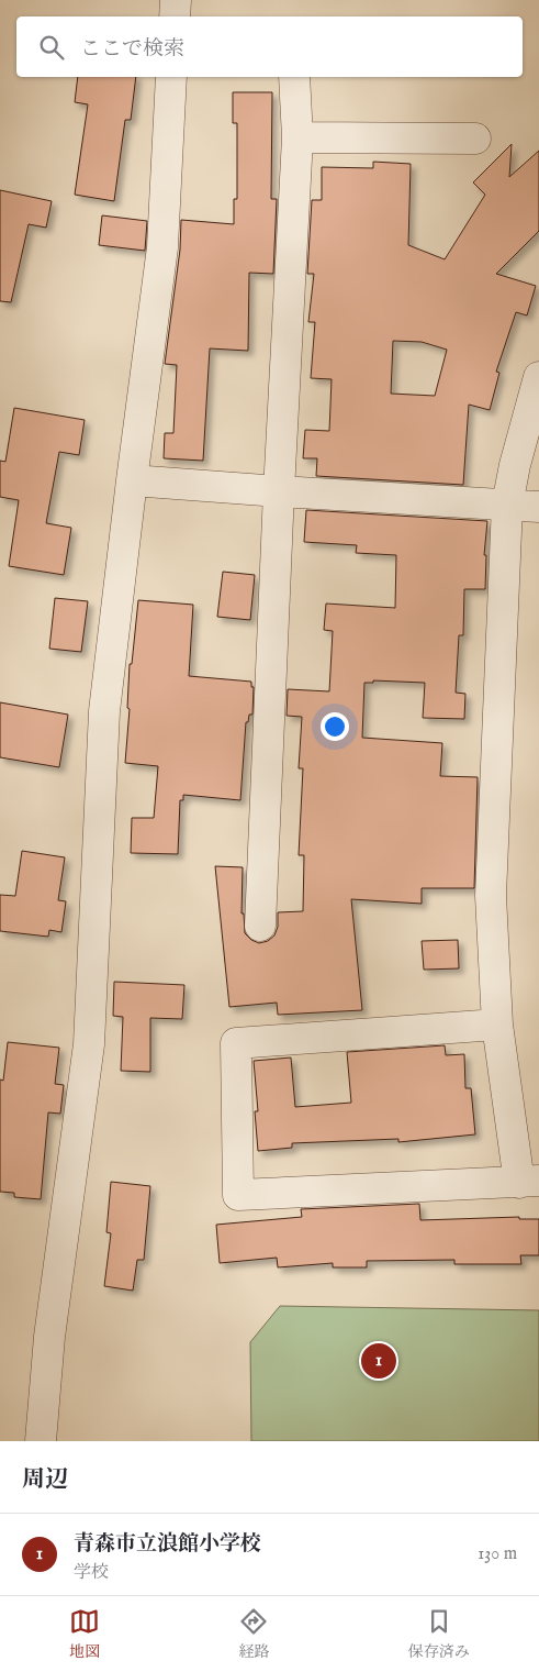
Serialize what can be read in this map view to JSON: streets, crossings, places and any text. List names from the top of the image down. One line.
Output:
{"page":{"search":"ここで検索","pins":"1","heading":"周辺","list":[{"mark":"1","name":"青森市立浪館小学校","note":"学校","value":"130 m"}],"nav":["地図","経路","保存済み"]}}
